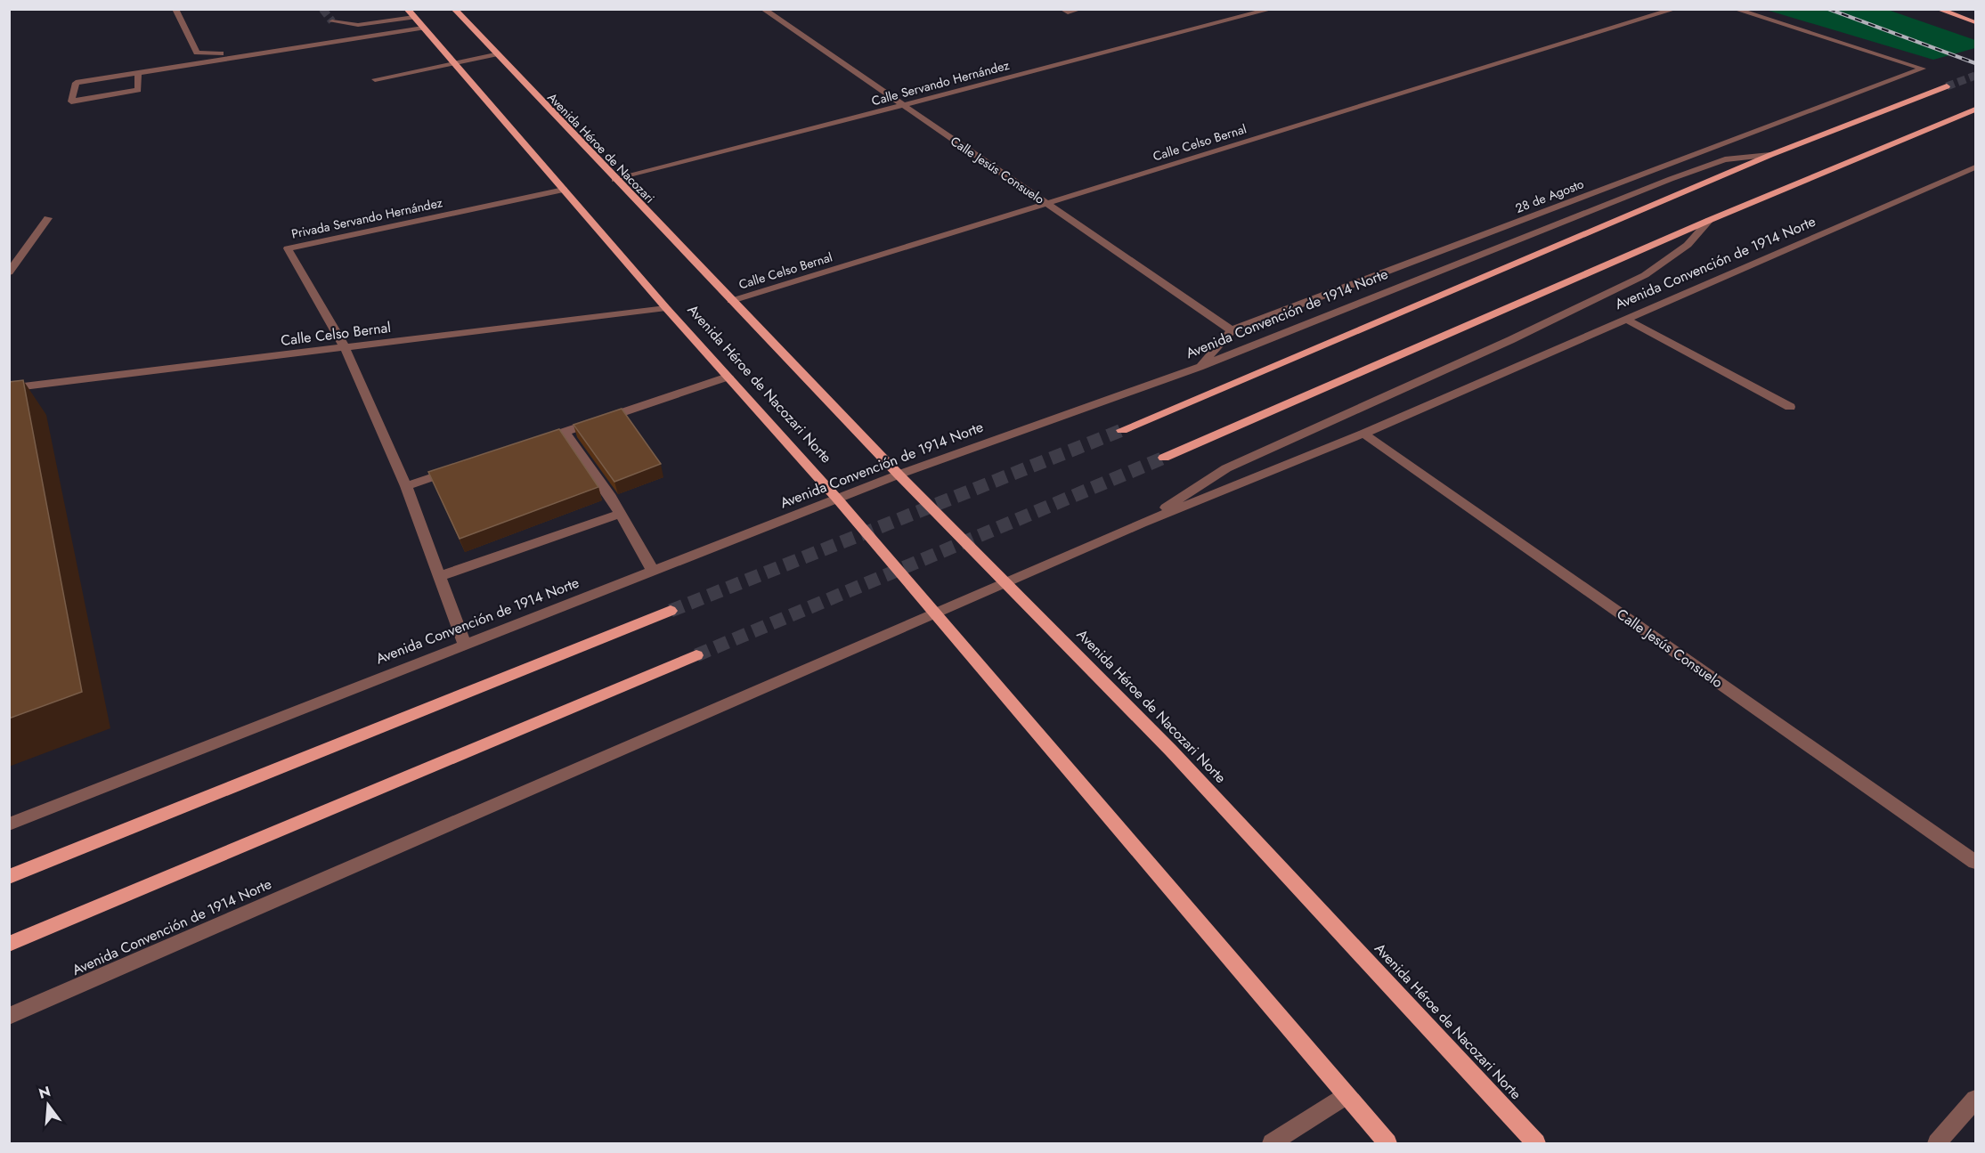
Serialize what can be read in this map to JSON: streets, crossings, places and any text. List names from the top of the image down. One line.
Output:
{"streets":{"main road":["Avenida Héroe de Nacozari","Avenida Convención de 1914 Norte","Avenida Héroe de Nacozari Norte"],"street":["Calle Servando Hernández","Calle Celso Bernal","Calle Jesús Consuelo","28 de Agosto","Privada Servando Hernández"]},"crossings":[["Calle Servando Hernández","Avenida Héroe de Nacozari"],["Calle Servando Hernández","Calle Jesús Consuelo"],["Calle Celso Bernal","Avenida Héroe de Nacozari"],["Calle Celso Bernal","Calle Jesús Consuelo"],["Calle Celso Bernal","Privada Servando Hernández"],["Calle Celso Bernal","Avenida Héroe de Nacozari Norte"],["Avenida Héroe de Nacozari","Avenida Héroe de Nacozari Norte"],["Calle Jesús Consuelo","28 de Agosto"],["Calle Jesús Consuelo","Avenida Convención de 1914 Norte"],["28 de Agosto","Avenida Convención de 1914 Norte"],["Avenida Convención de 1914 Norte","Avenida Héroe de Nacozari Norte"]],"north":"top"}
